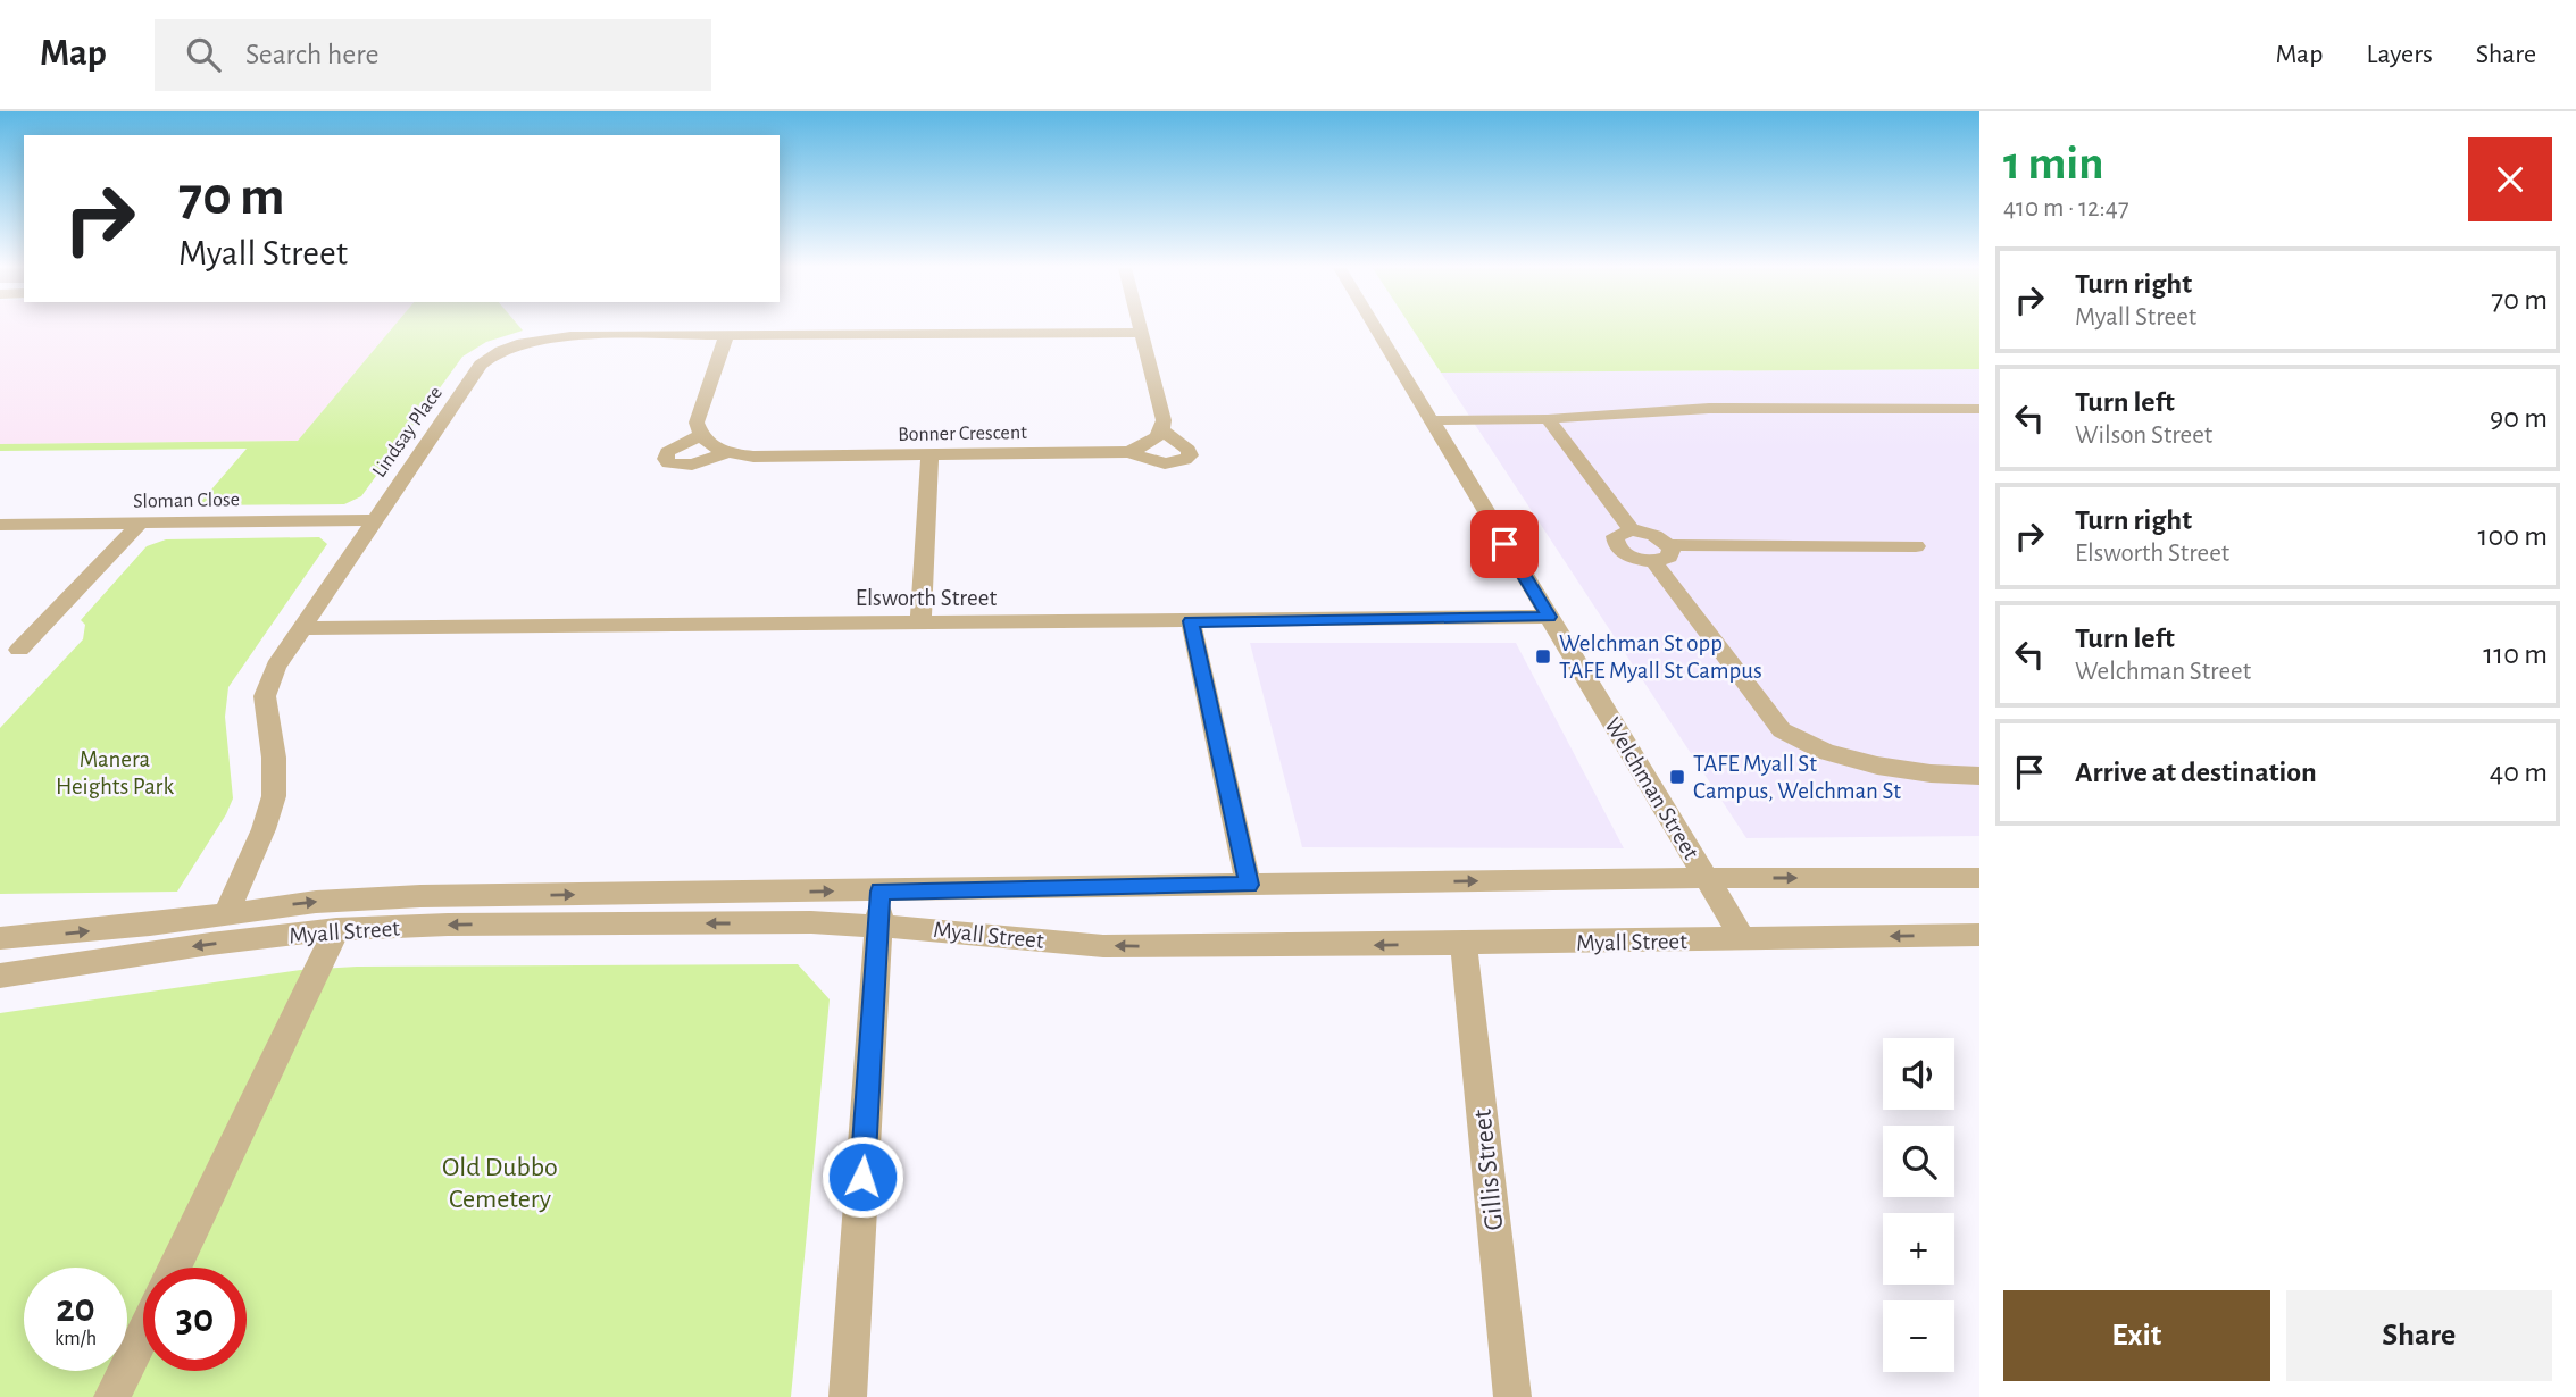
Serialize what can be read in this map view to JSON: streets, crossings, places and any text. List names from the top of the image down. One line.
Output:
{"streets":{"street":["Lindsay Place","Bonner Crescent","Sloman Close","Elsworth Street","Welchman Street","Myall Street","Gillis Street"]},"crossings":[["Lindsay Place","Sloman Close"],["Lindsay Place","Elsworth Street"],["Lindsay Place","Myall Street"],["Elsworth Street","Welchman Street"],["Welchman Street","Myall Street"],["Myall Street","Gillis Street"]],"parks":["Manera Heights Park","Old Dubbo Cemetery"],"places":{"transit":["Welchman St opp TAFE Myall St Campus","TAFE Myall St Campus, Welchman St"]},"page":{"header":"Map","search":"Search here","nav":["Map","Layers","Share"],"heading":["1 min","410 m · 12:47"],"turn":["70 m","Myall Street"],"list":[{"name":"Turn right","note":"Myall Street","value":"70 m"},{"name":"Turn left","note":"Wilson Street","value":"90 m"},{"name":"Turn right","note":"Elsworth Street","value":"100 m"},{"name":"Turn left","note":"Welchman Street","value":"110 m"},{"name":"Arrive at destination","value":"40 m"}],"map_buttons":["+","−"],"speed":"20 km/h","limit":"30","buttons":["Exit","Share"]}}
